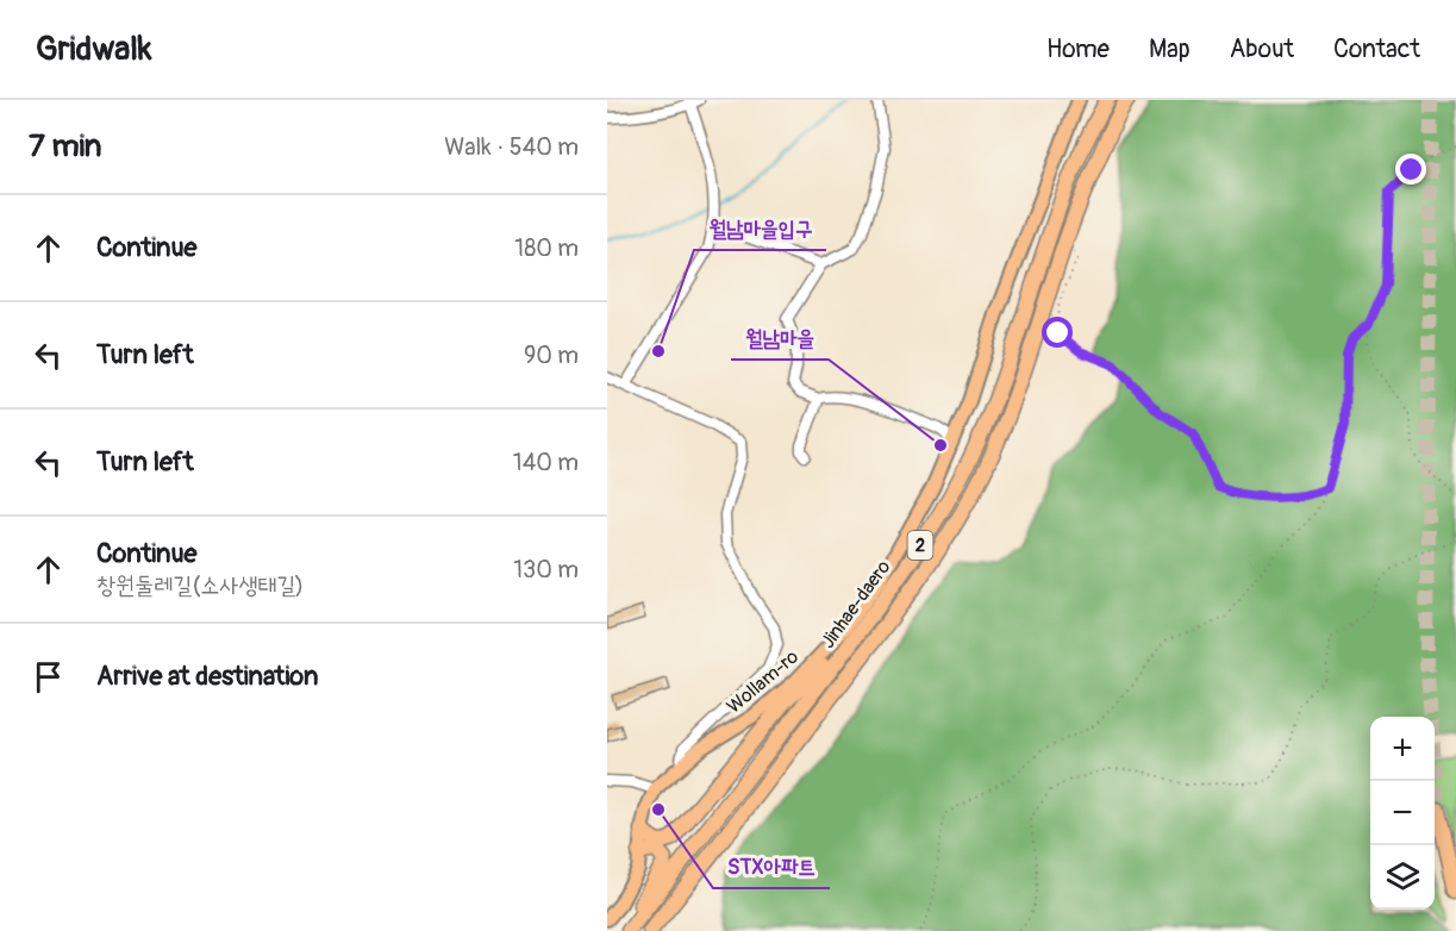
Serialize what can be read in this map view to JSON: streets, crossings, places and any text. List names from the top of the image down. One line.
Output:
{"streets":{"highway":["2","Jinhae-daero"],"main road":["Wollam-ro"]},"places":["월남마을입구","월남마을","STX아파트"],"page":{"header":"Gridwalk","nav":["Home","Map","About","Contact"],"heading":["7 min","Walk · 540 m"],"list":[["Continue","180 m"],["Turn left","90 m"],["Turn left","140 m"],["Continue","창원둘레길(소사생태길)","130 m"],"Arrive at destination"],"map_buttons":["+","−"]}}
